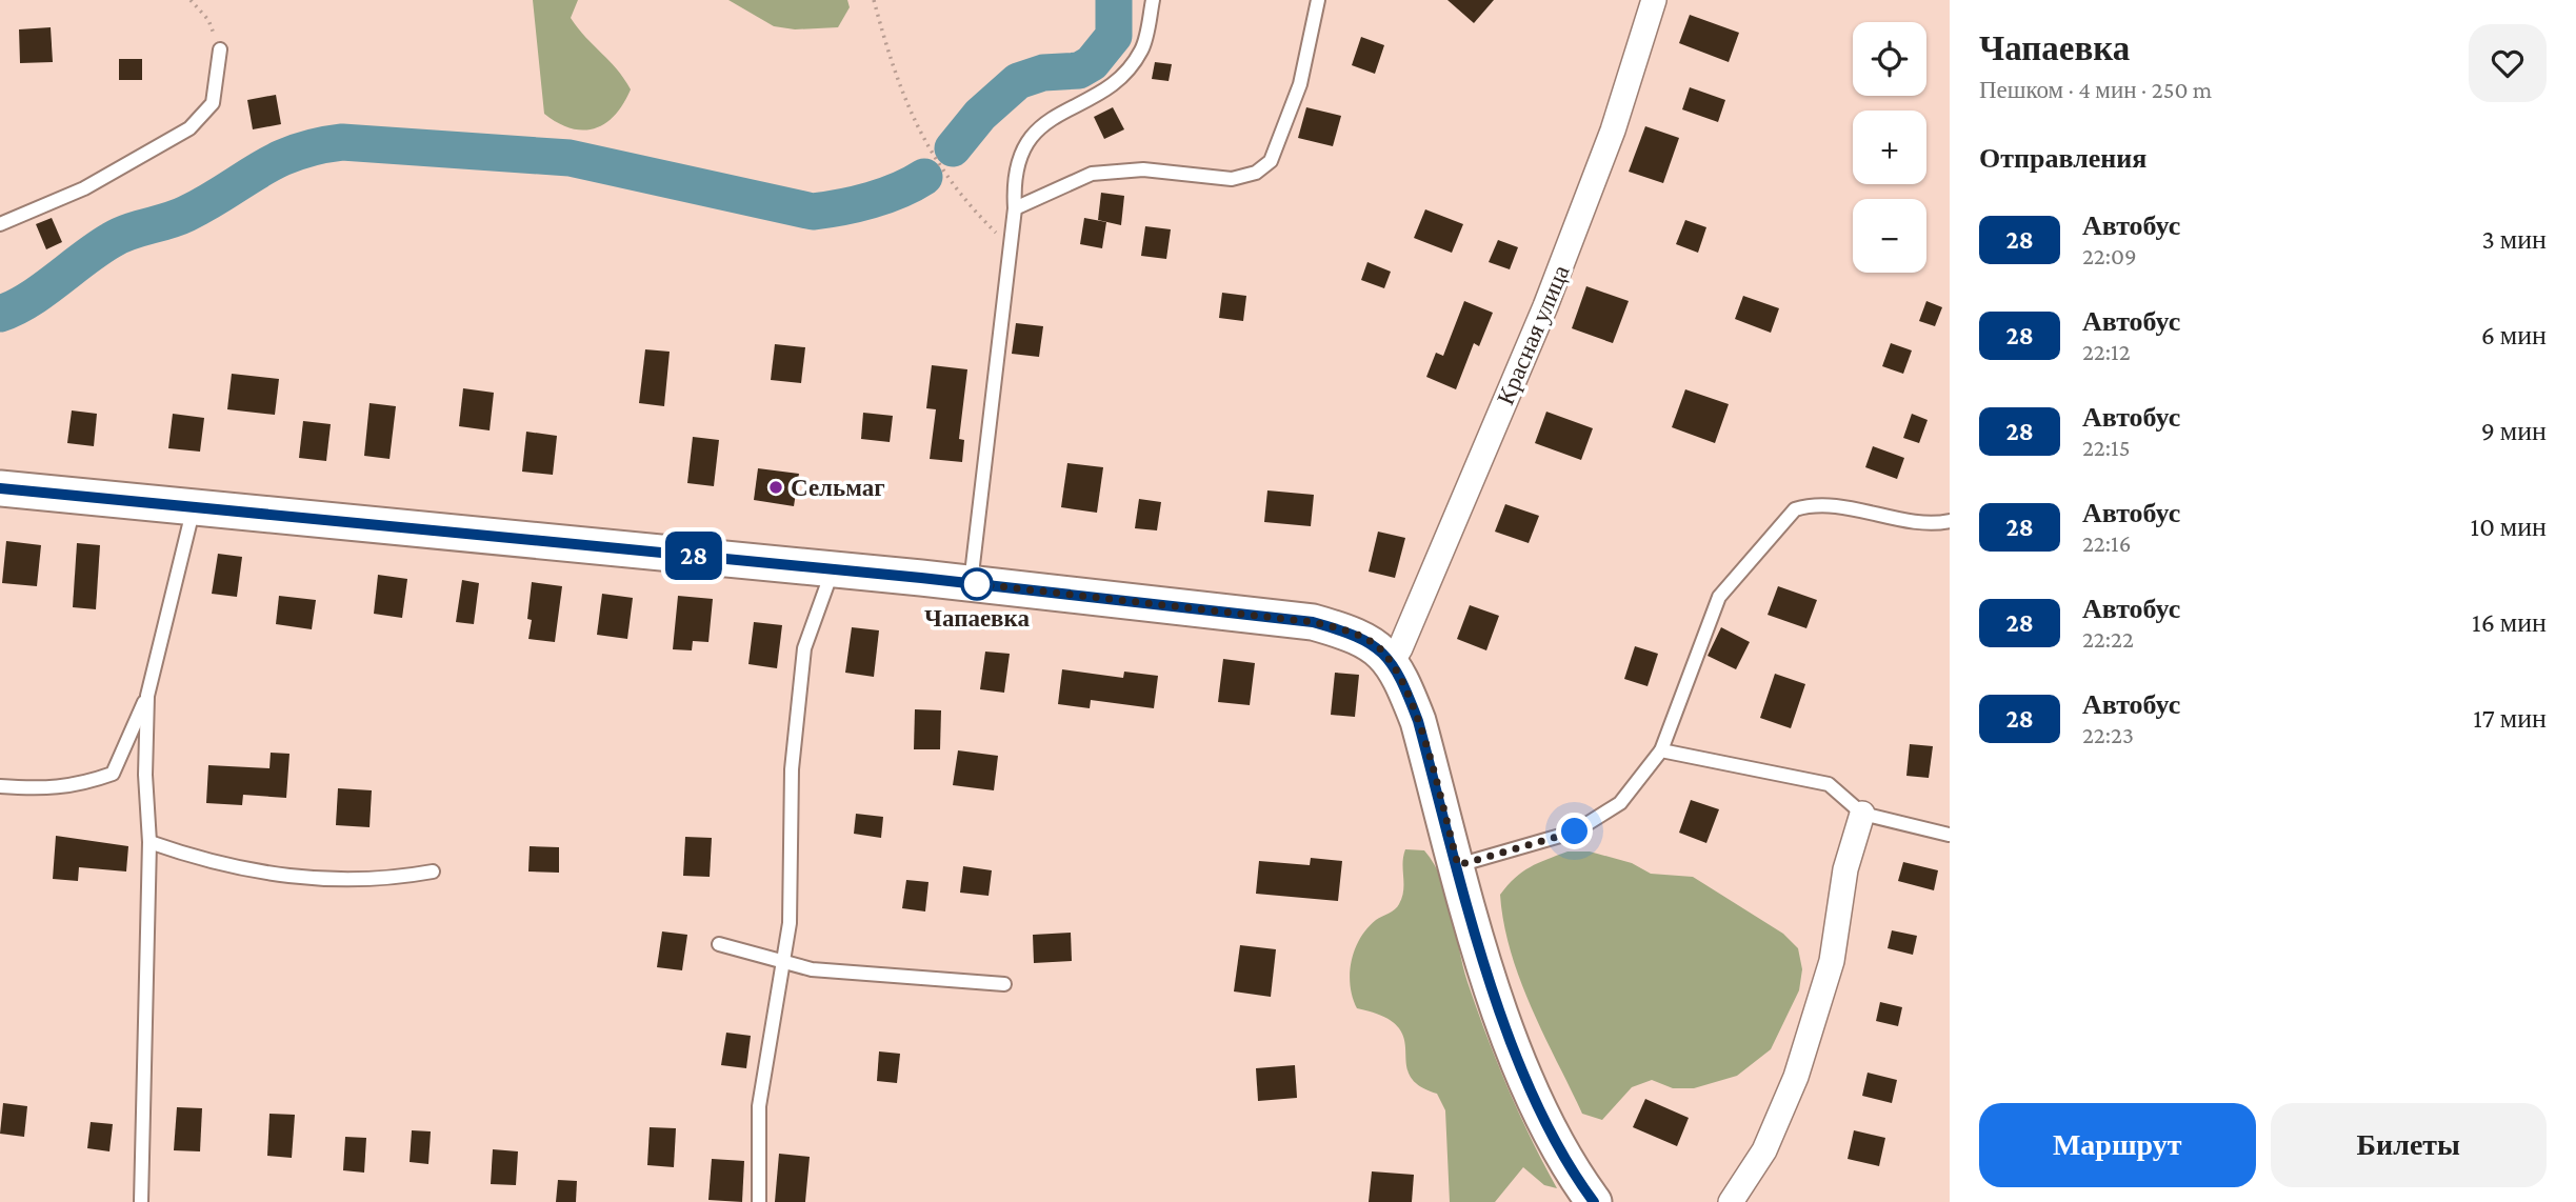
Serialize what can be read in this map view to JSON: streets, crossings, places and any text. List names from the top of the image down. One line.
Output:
{"streets":{"street":["Красная улица"]},"places":["Сельмаг","Чапаевка"],"lines":["bus line 28"],"page":{"on_map":"28","heading":[["Чапаевка","Пешком · 4 мин · 250 m"],"Отправления"],"map_buttons":["+","−"],"list":[{"mark":"28","name":"Автобус","note":"22:09","value":"3 мин"},{"mark":"28","name":"Автобус","note":"22:12","value":"6 мин"},{"mark":"28","name":"Автобус","note":"22:15","value":"9 мин"},{"mark":"28","name":"Автобус","note":"22:16","value":"10 мин"},{"mark":"28","name":"Автобус","note":"22:22","value":"16 мин"},{"mark":"28","name":"Автобус","note":"22:23","value":"17 мин"}],"buttons":["Маршрут","Билеты"]}}
